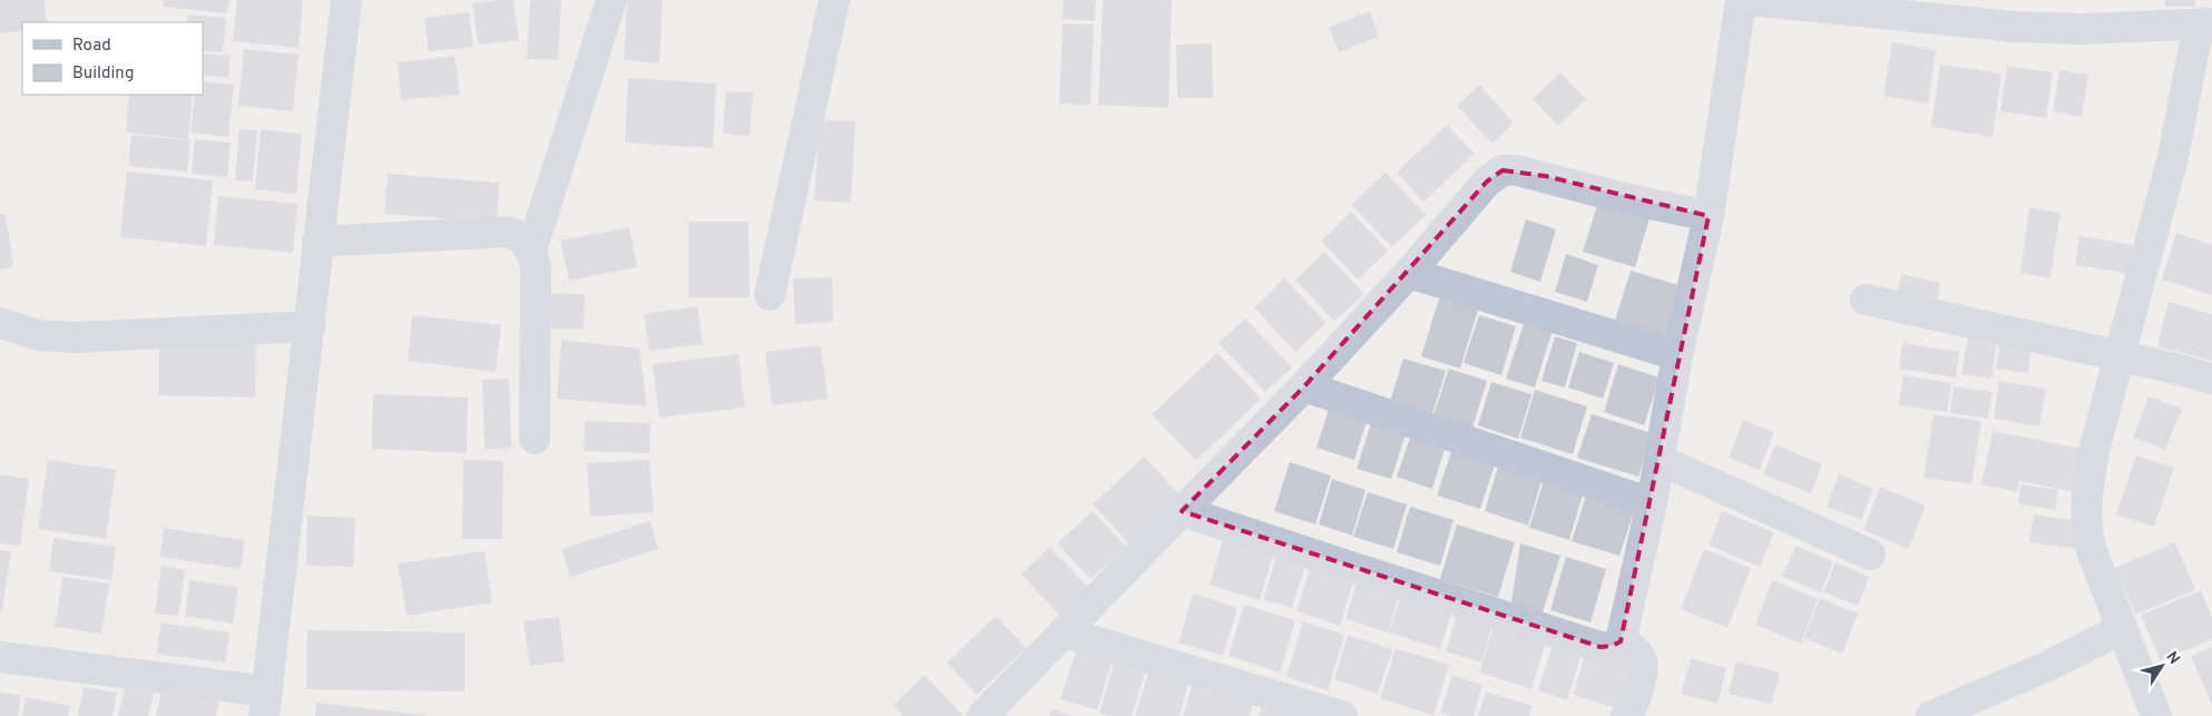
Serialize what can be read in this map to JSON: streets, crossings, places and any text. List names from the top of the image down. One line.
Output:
{"legend":["Road","Building"],"north":"top right"}
